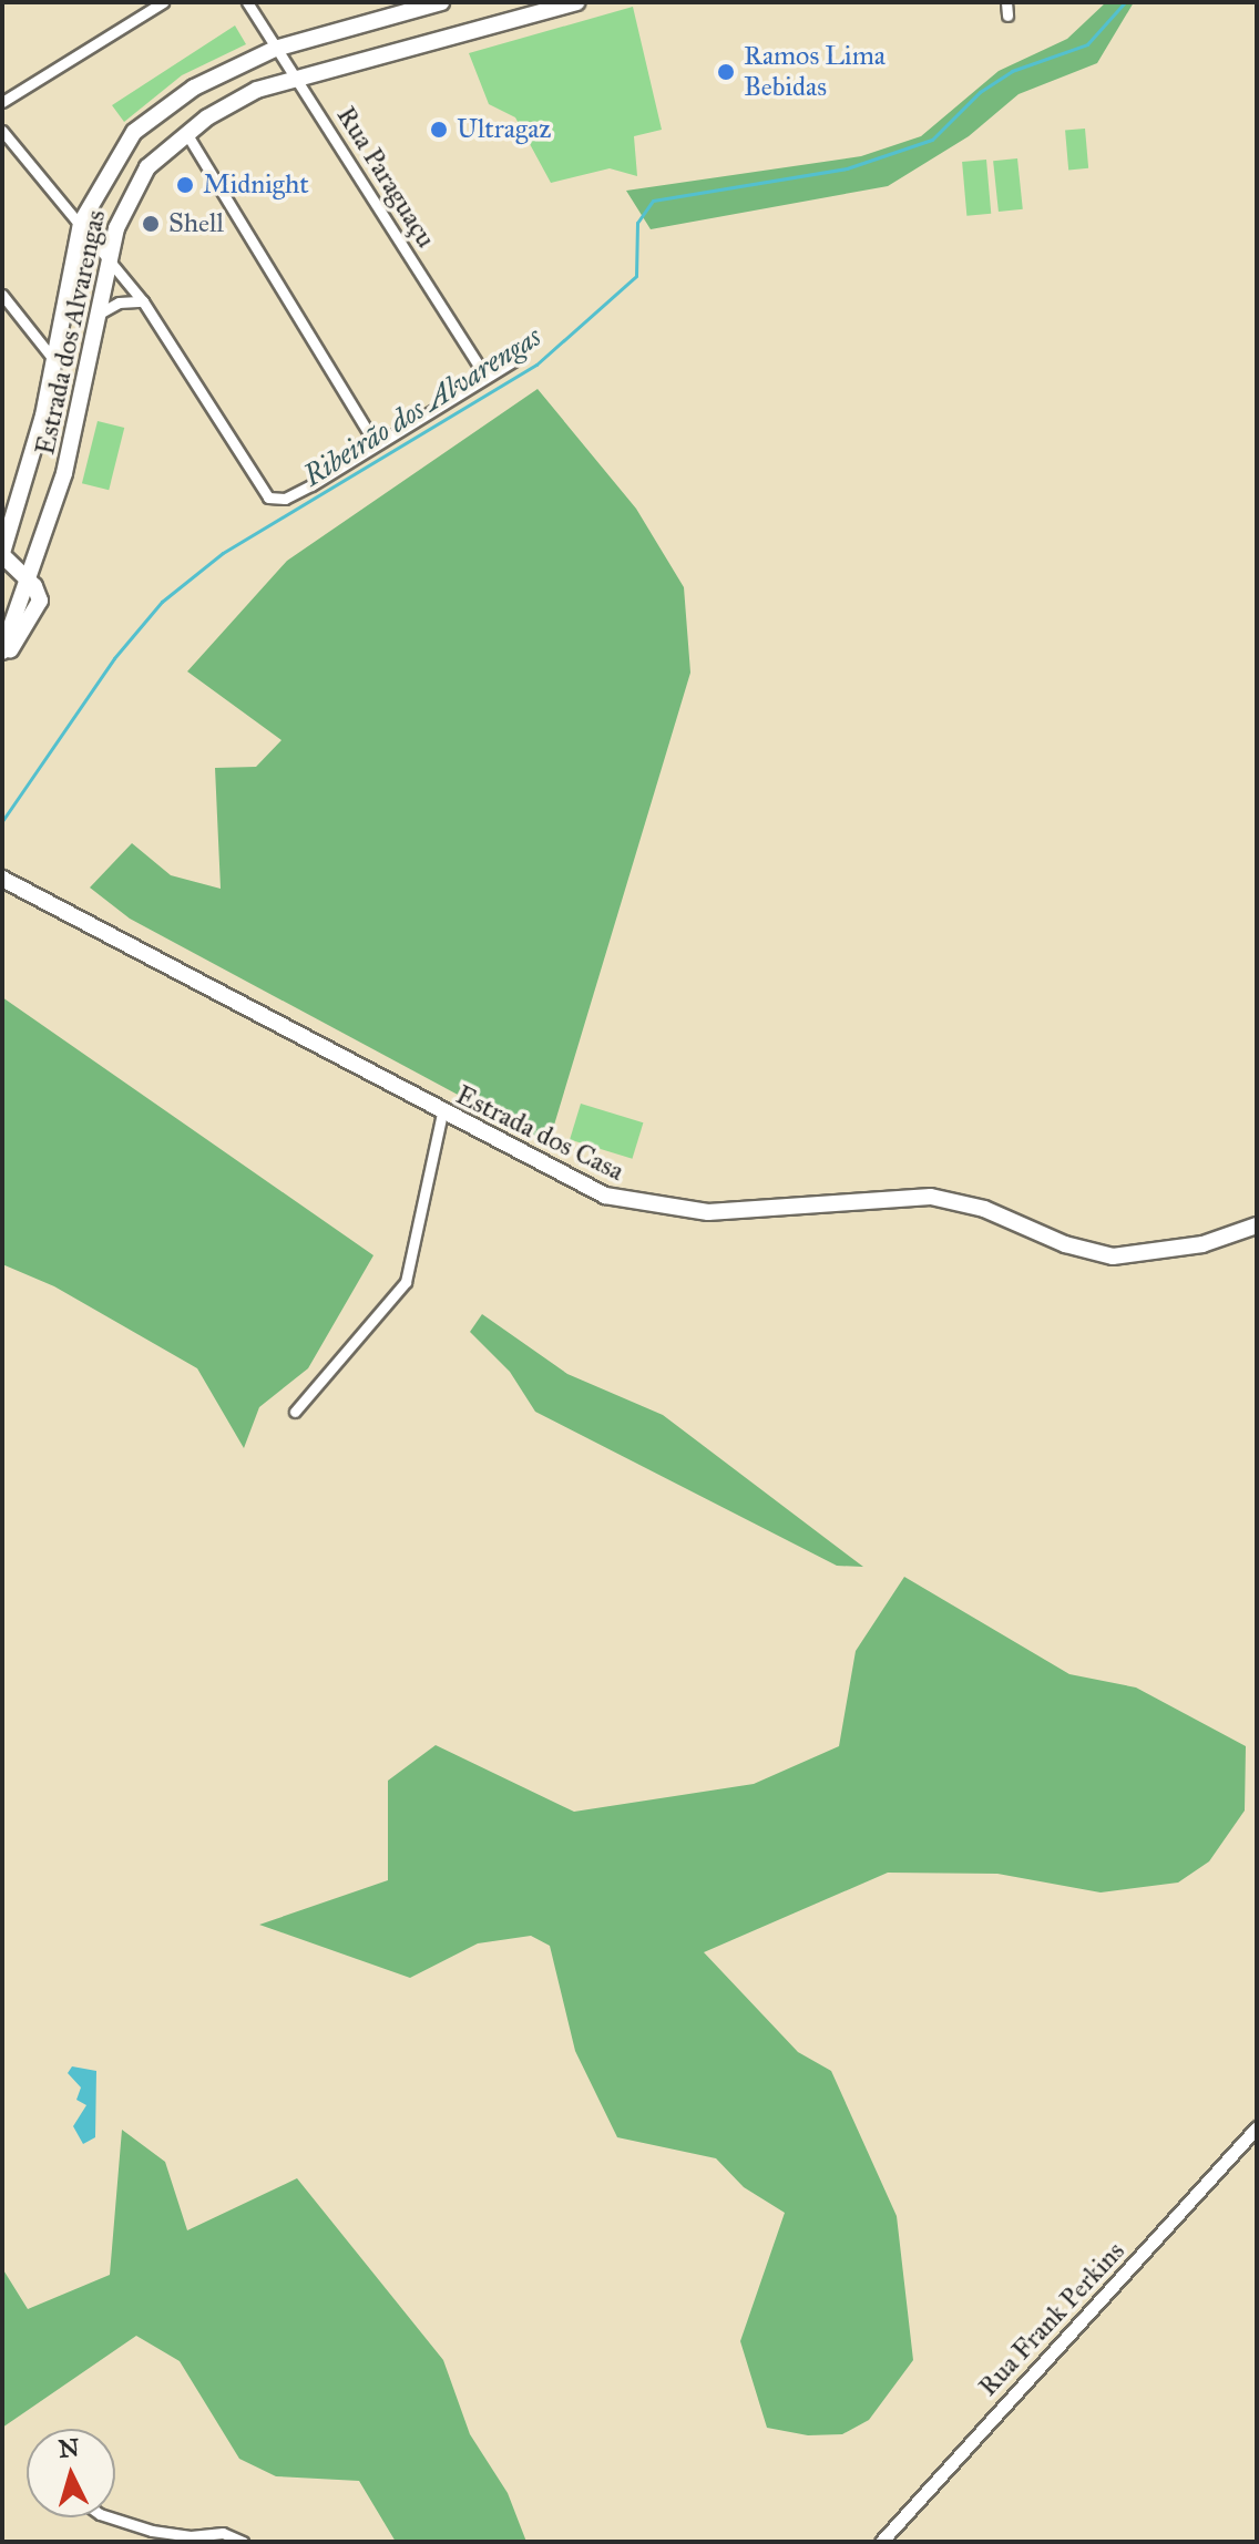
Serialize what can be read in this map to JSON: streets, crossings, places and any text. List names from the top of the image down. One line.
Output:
{"streets":{"main road":["Estrada dos Alvarengas","Estrada dos Casa"],"street":["Rua Paraguaçu","Rua Frank Perkins"]},"crossings":[["Rua Paraguaçu","Estrada dos Alvarengas"]],"water":["Ribeirão dos Alvarengas"],"places":["Ramos Lima Bebidas","Ultragaz","Midnight","Shell"],"north":"top"}
